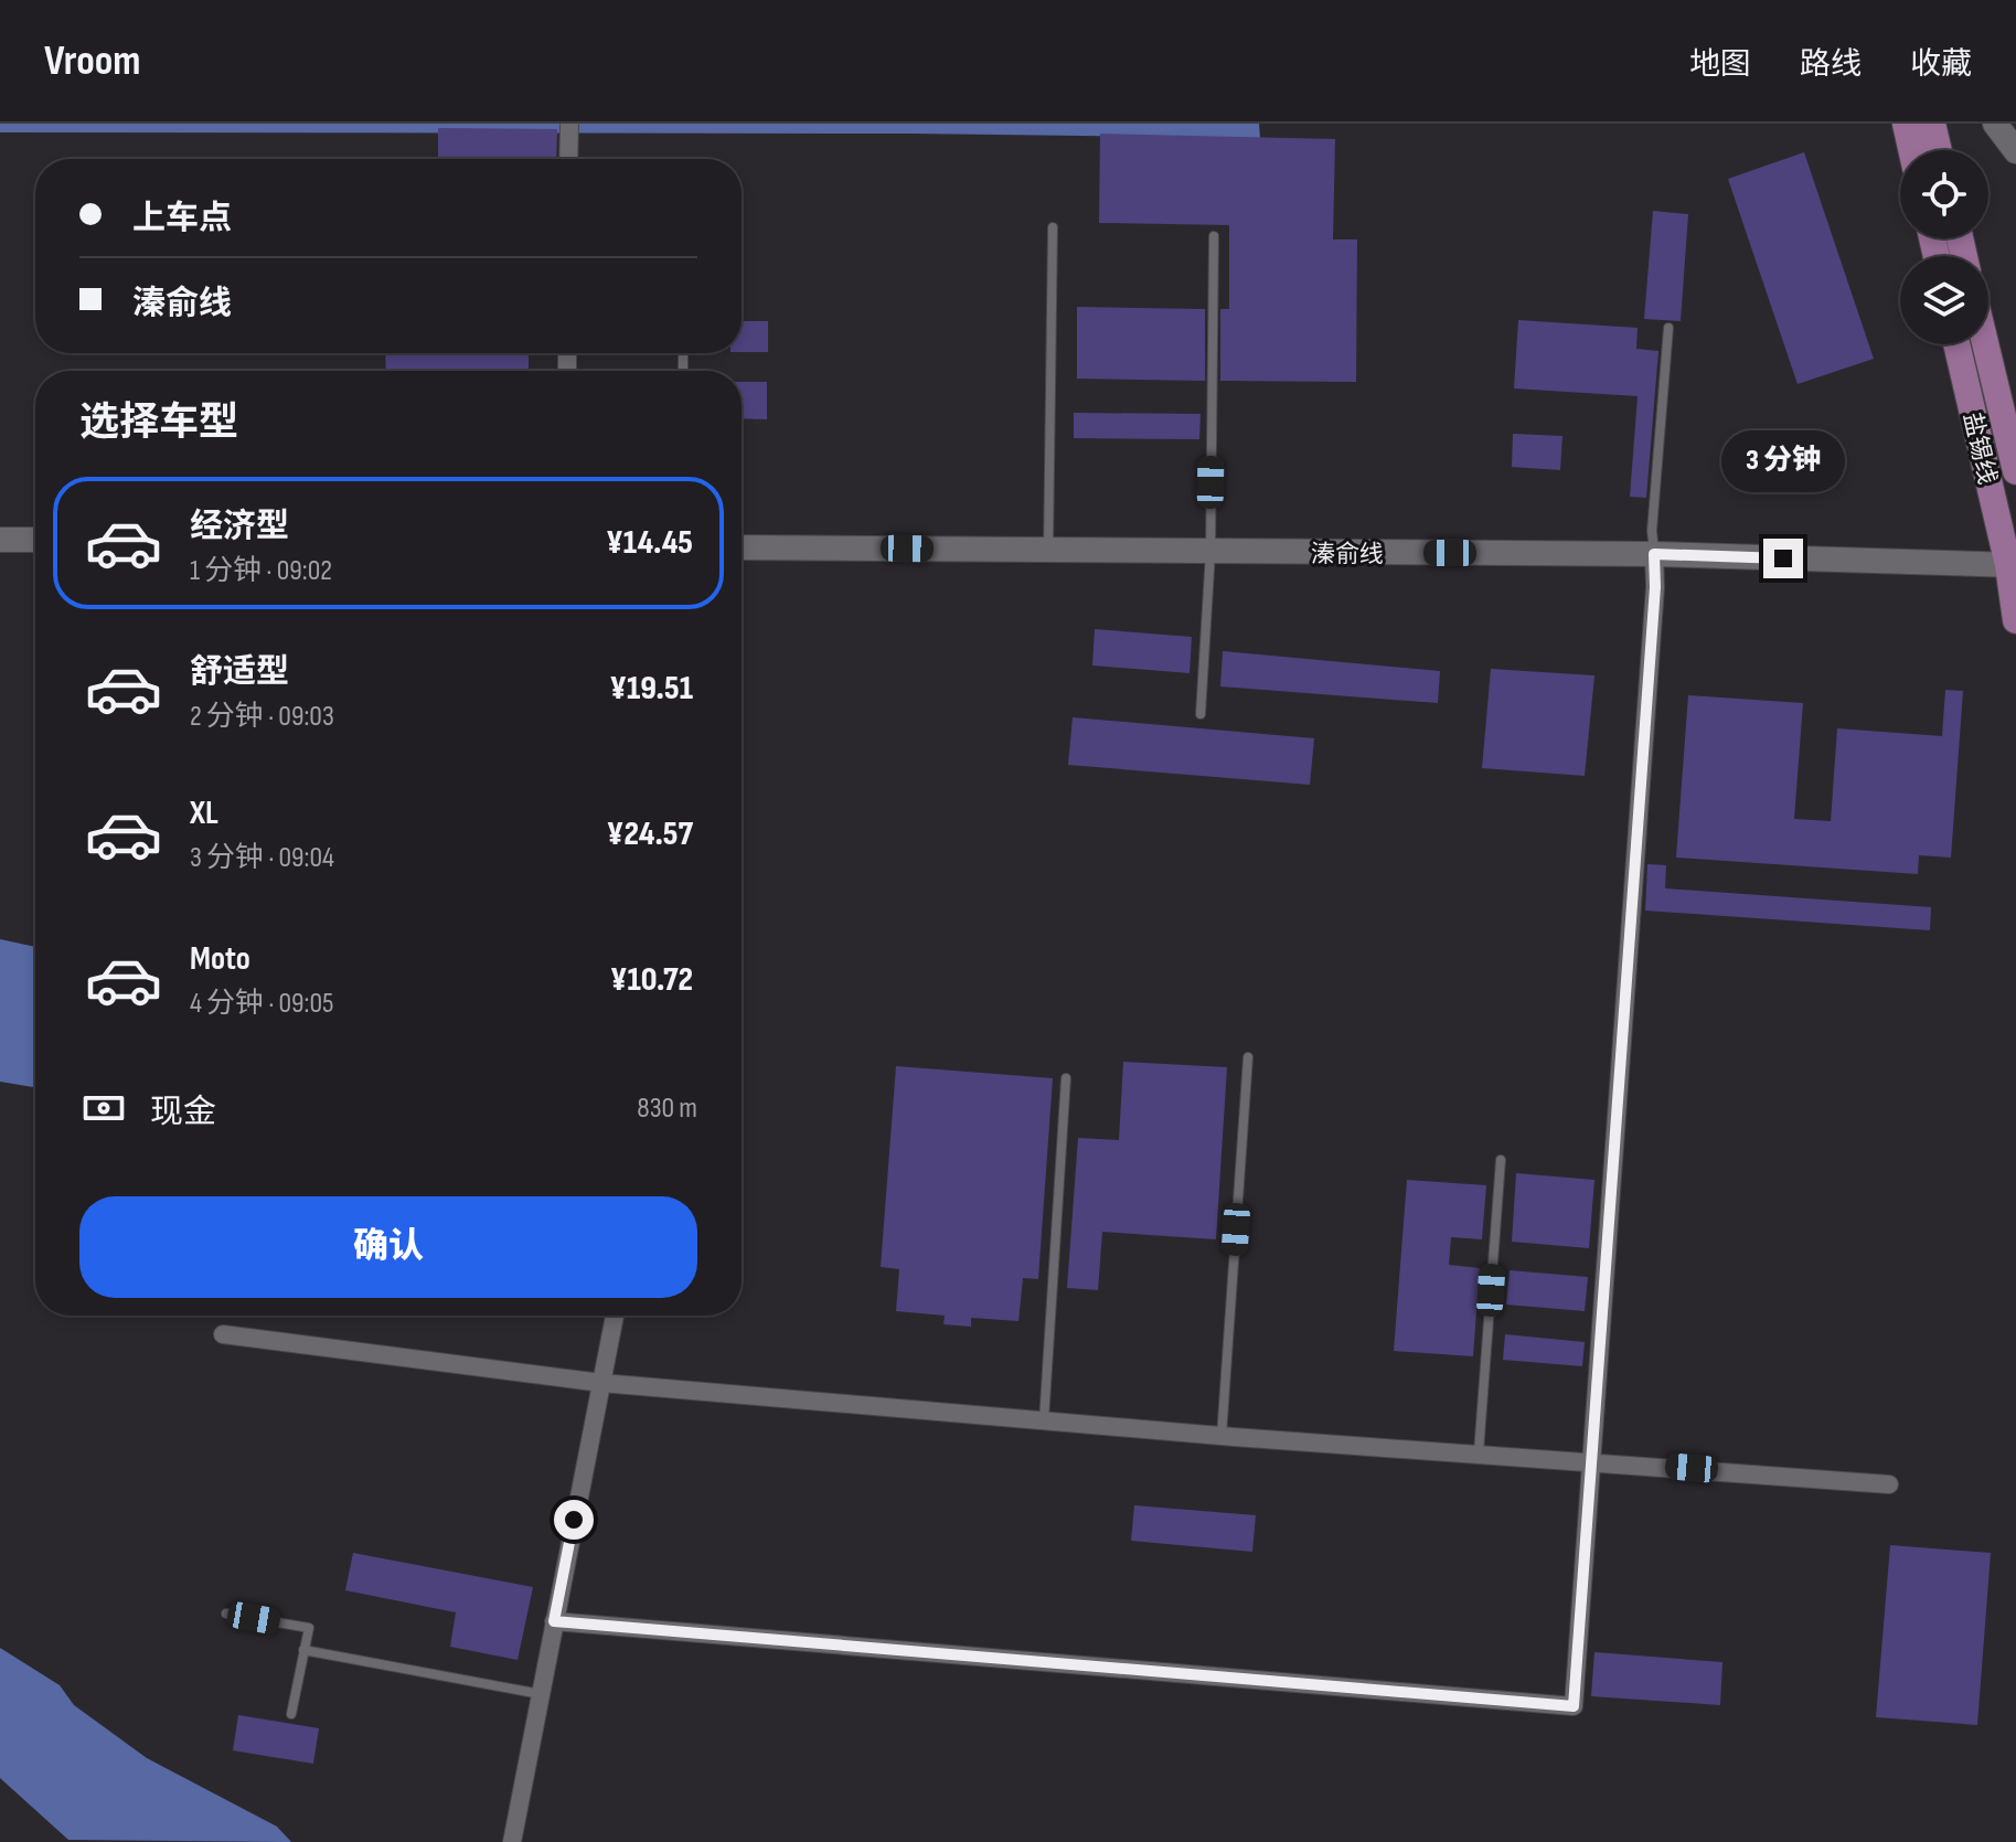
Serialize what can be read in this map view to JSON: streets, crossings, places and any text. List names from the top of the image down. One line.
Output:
{"streets":{"main road":["盐锡线","溱俞线"]},"crossings":[["盐锡线","溱俞线"]],"page":{"header":"Vroom","nav":["地图","路线","收藏"],"banner":["上车点","溱俞线"],"heading":"选择车型","bubble":"3 分钟","list":[{"name":"经济型","note":"1 分钟 · 09:02","value":"¥14.45"},{"name":"舒适型","note":"2 分钟 · 09:03","value":"¥19.51"},{"name":"XL","note":"3 分钟 · 09:04","value":"¥24.57"},{"name":"Moto","note":"4 分钟 · 09:05","value":"¥10.72"}],"pay":["现金","830 m"],"buttons":"确认"}}
